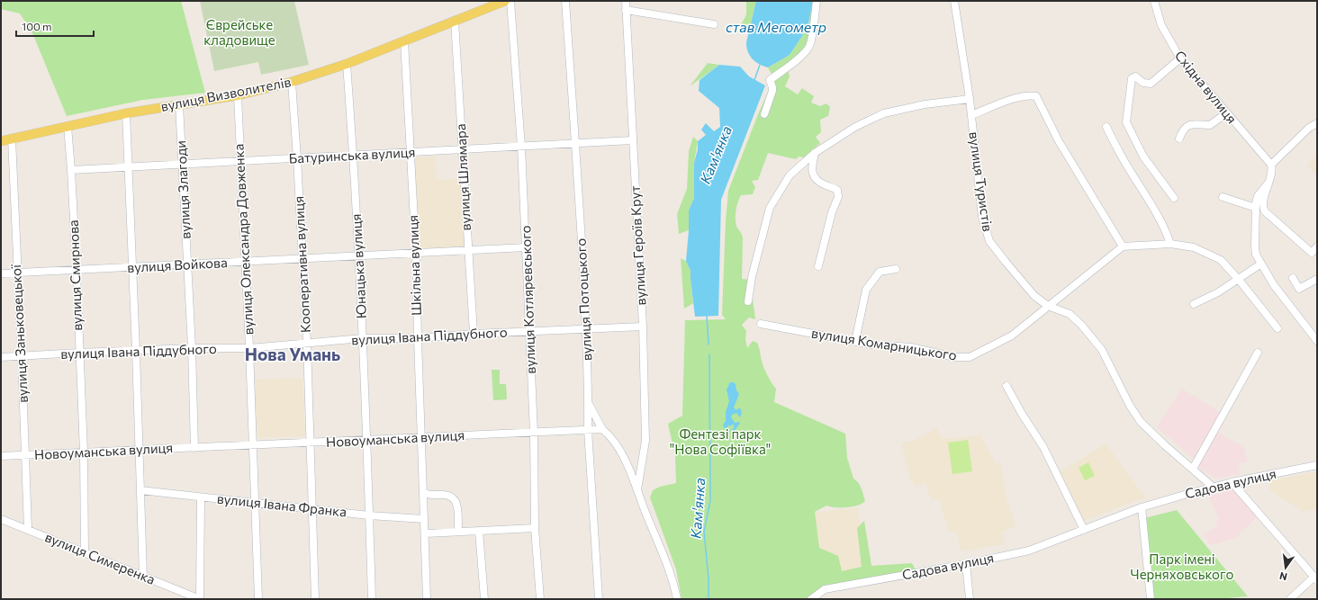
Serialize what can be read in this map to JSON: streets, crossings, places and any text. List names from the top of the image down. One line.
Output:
{"streets":{"main road":["вулиця Визволителів"],"street":["Східна вулиця","Батуринська вулиця","вулиця Шлямара","вулиця Туристів","вулиця Злагоди","вулиця Олександра Довженка","вулиця Героїв Крут","Кооперативна вулиця","вулиця Войкова","Шкільна вулиця","Юнацька вулиця","вулиця Смирнова","вулиця Котляревського","вулиця Потоцького","вулиця Заньковецької","вулиця Івана Піддубного","вулиця Комарницького","Новоуманська вулиця","Садова вулиця","вулиця Івана Франка","вулиця Симеренка"]},"crossings":[["вулиця Визволителів","вулиця Шлямара"],["вулиця Визволителів","вулиця Злагоди"],["вулиця Визволителів","вулиця Олександра Довженка"],["вулиця Визволителів","Кооперативна вулиця"],["вулиця Визволителів","Шкільна вулиця"],["вулиця Визволителів","Юнацька вулиця"],["вулиця Визволителів","вулиця Смирнова"],["вулиця Визволителів","вулиця Заньковецької"],["Батуринська вулиця","вулиця Шлямара"],["Батуринська вулиця","вулиця Злагоди"],["Батуринська вулиця","вулиця Олександра Довженка"],["Батуринська вулиця","вулиця Героїв Крут"],["Батуринська вулиця","Кооперативна вулиця"],["Батуринська вулиця","Шкільна вулиця"],["Батуринська вулиця","Юнацька вулиця"],["Батуринська вулиця","вулиця Смирнова"],["Батуринська вулиця","вулиця Котляревського"],["Батуринська вулиця","вулиця Потоцького"],["вулиця Шлямара","вулиця Войкова"],["вулиця Шлямара","вулиця Івана Піддубного"],["вулиця Туристів","вулиця Комарницького"],["вулиця Туристів","Садова вулиця"],["вулиця Злагоди","вулиця Войкова"],["вулиця Злагоди","вулиця Івана Піддубного"],["вулиця Злагоди","Новоуманська вулиця"],["вулиця Олександра Довженка","вулиця Войкова"],["вулиця Олександра Довженка","вулиця Івана Піддубного"],["вулиця Олександра Довженка","Новоуманська вулиця"],["вулиця Олександра Довженка","вулиця Івана Франка"],["вулиця Героїв Крут","вулиця Івана Піддубного"],["Кооперативна вулиця","вулиця Войкова"],["Кооперативна вулиця","вулиця Івана Піддубного"],["Кооперативна вулиця","Новоуманська вулиця"],["Кооперативна вулиця","вулиця Івана Франка"],["вулиця Войкова","Шкільна вулиця"],["вулиця Войкова","Юнацька вулиця"],["вулиця Войкова","вулиця Смирнова"],["вулиця Войкова","вулиця Котляревського"],["вулиця Войкова","вулиця Заньковецької"],["Шкільна вулиця","вулиця Івана Піддубного"],["Шкільна вулиця","Новоуманська вулиця"],["Шкільна вулиця","вулиця Івана Франка"],["Юнацька вулиця","вулиця Івана Піддубного"],["Юнацька вулиця","Новоуманська вулиця"],["Юнацька вулиця","вулиця Івана Франка"],["вулиця Смирнова","вулиця Івана Піддубного"],["вулиця Смирнова","Новоуманська вулиця"],["вулиця Смирнова","вулиця Симеренка"],["вулиця Котляревського","вулиця Івана Піддубного"],["вулиця Котляревського","Новоуманська вулиця"],["вулиця Потоцького","вулиця Івана Піддубного"],["вулиця Потоцького","Новоуманська вулиця"],["вулиця Заньковецької","вулиця Івана Піддубного"],["вулиця Заньковецької","Новоуманська вулиця"],["вулиця Заньковецької","вулиця Симеренка"]],"districts":["Нова Умань"],"water":["став Мегометр","Кам'янка"],"parks":["Єврейське кладовище","Фентезі парк \"Нова Софіївка\"","Парк імені Черняховського"],"scale_bar":"100 m","north":"bottom"}
